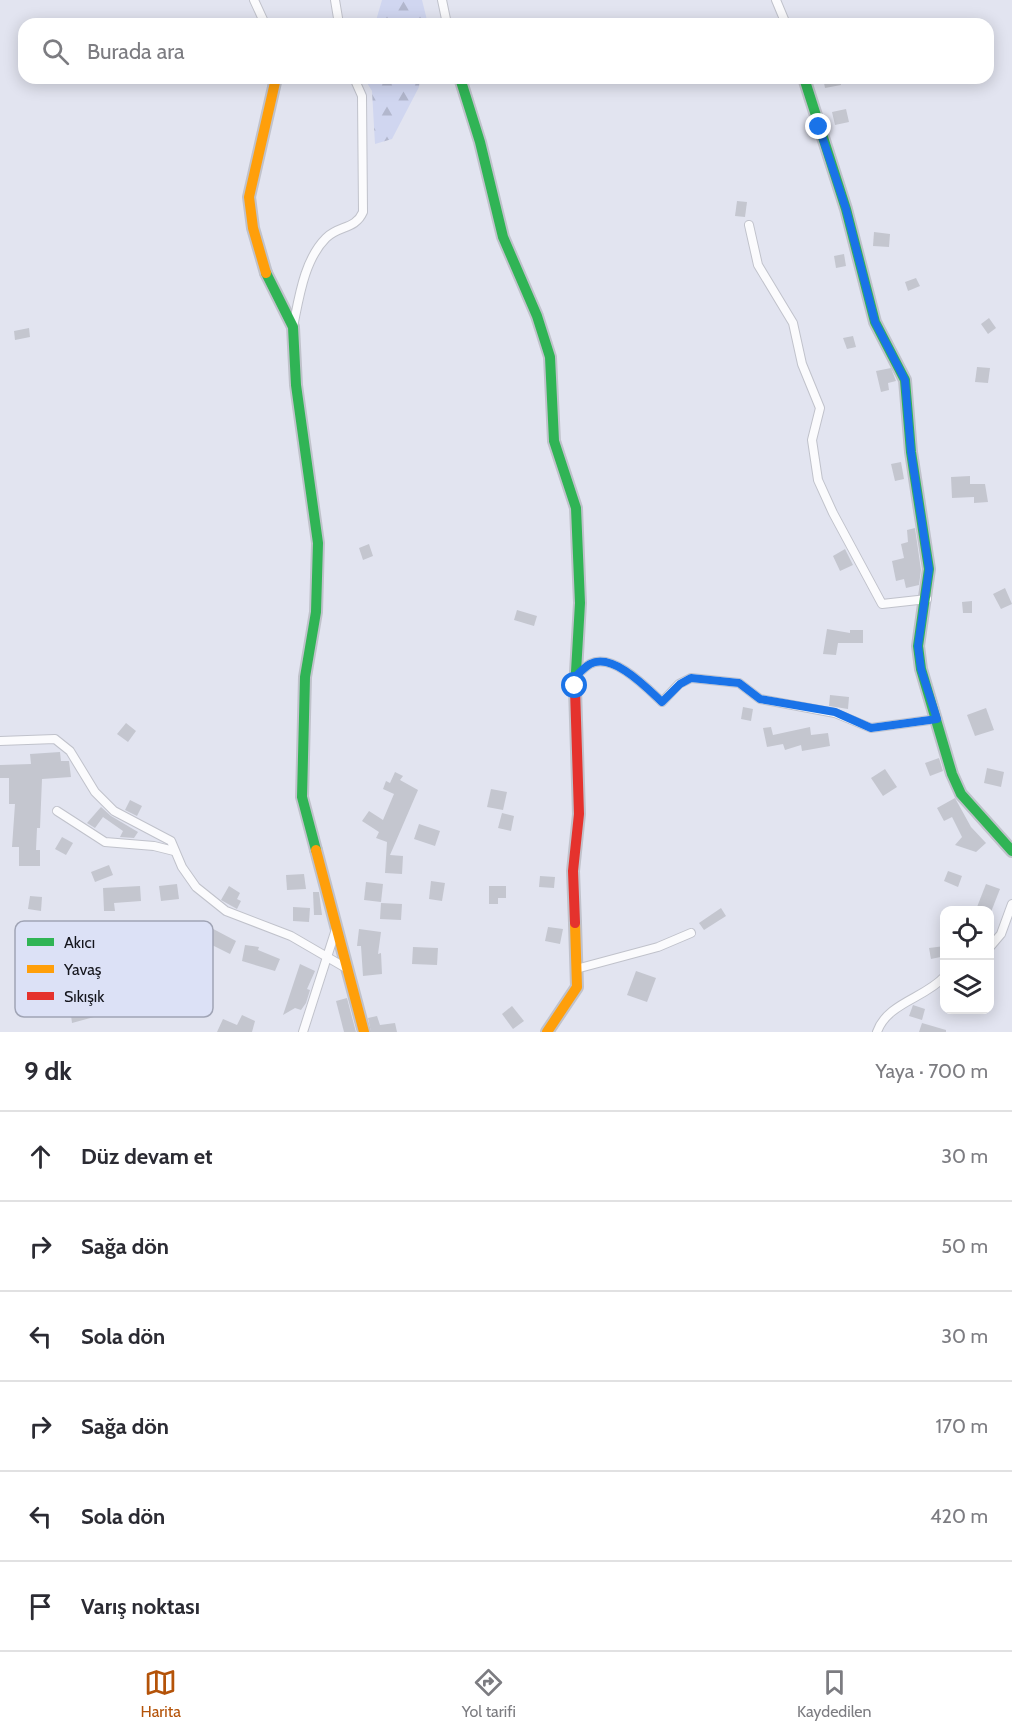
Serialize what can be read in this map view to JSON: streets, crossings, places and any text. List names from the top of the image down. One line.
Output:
{"legend":["Akıcı","Yavaş","Sıkışık"],"page":{"search":"Burada ara","heading":["9 dk","Yaya · 700 m"],"list":[["Düz devam et","30 m"],["Sağa dön","50 m"],["Sola dön","30 m"],["Sağa dön","170 m"],["Sola dön","420 m"],"Varış noktası"],"nav":["Harita","Yol tarifi","Kaydedilen"]}}
